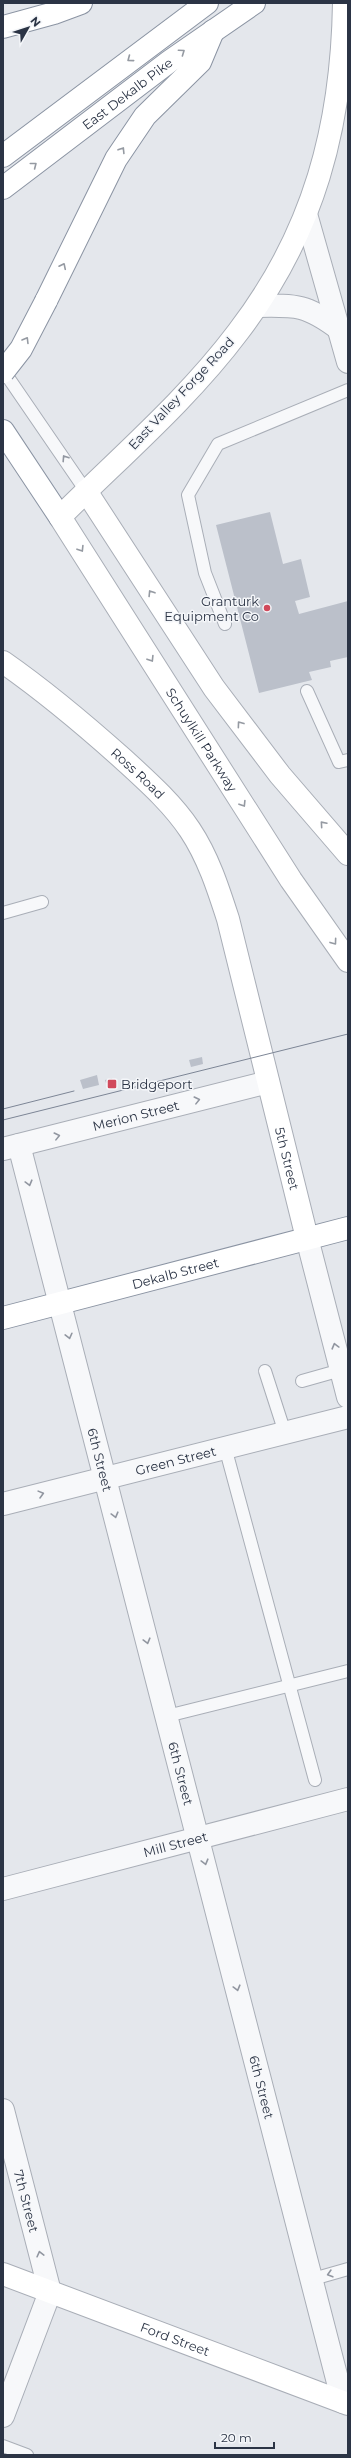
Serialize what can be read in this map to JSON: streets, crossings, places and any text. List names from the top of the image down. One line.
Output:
{"streets":{"main road":["East Dekalb Pike","East Valley Forge Road","Schuylkill Parkway","Ross Road","5th Street","Dekalb Street","Ford Street"],"street":["Merion Street","6th Street","Green Street","Mill Street","7th Street"]},"crossings":[["East Valley Forge Road","Schuylkill Parkway"],["Ross Road","5th Street"],["Merion Street","5th Street"],["Merion Street","6th Street"],["5th Street","Dekalb Street"],["Dekalb Street","6th Street"],["6th Street","Green Street"],["6th Street","Mill Street"],["6th Street","Ford Street"],["7th Street","Ford Street"]],"one_way":["Merion Street","6th Street","7th Street"],"places":{"other":["Granturk Equipment Co"],"transit":["Bridgeport"]},"scale_bar":"20 m","north":"top right"}
